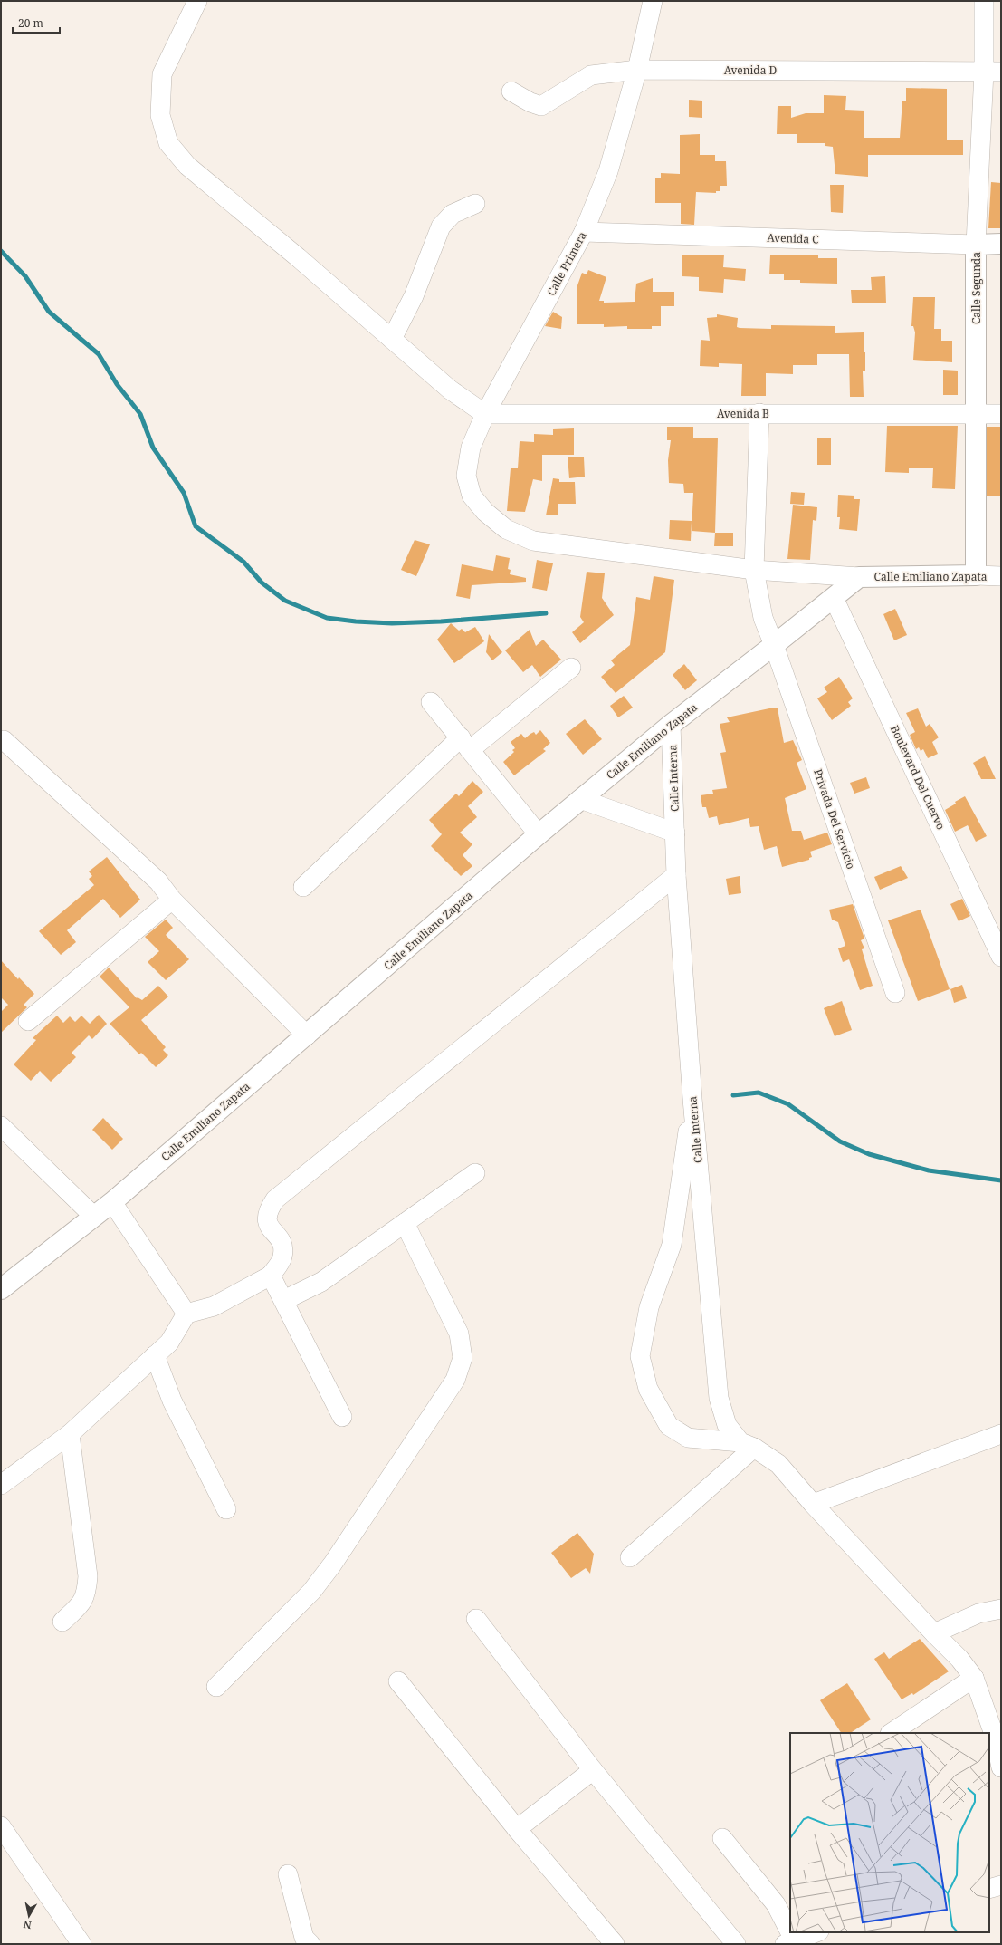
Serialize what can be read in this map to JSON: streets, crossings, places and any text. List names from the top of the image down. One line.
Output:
{"streets":{"main road":["Avenida C","Calle Segunda","Calle Emiliano Zapata"],"street":["Avenida D","Calle Primera","Avenida B","Boulevard Del Cuervo","Calle Interna","Privada Del Servicio"]},"crossings":[["Avenida D","Calle Primera"],["Avenida D","Calle Segunda"],["Avenida C","Calle Primera"],["Avenida C","Calle Segunda"],["Calle Primera","Avenida B"],["Calle Primera","Calle Emiliano Zapata"],["Calle Segunda","Avenida B"],["Calle Segunda","Calle Emiliano Zapata"],["Avenida B","Privada Del Servicio"],["Calle Emiliano Zapata","Boulevard Del Cuervo"],["Calle Emiliano Zapata","Calle Interna"],["Calle Emiliano Zapata","Privada Del Servicio"]],"scale_bar":"20 m","north":"bottom"}
